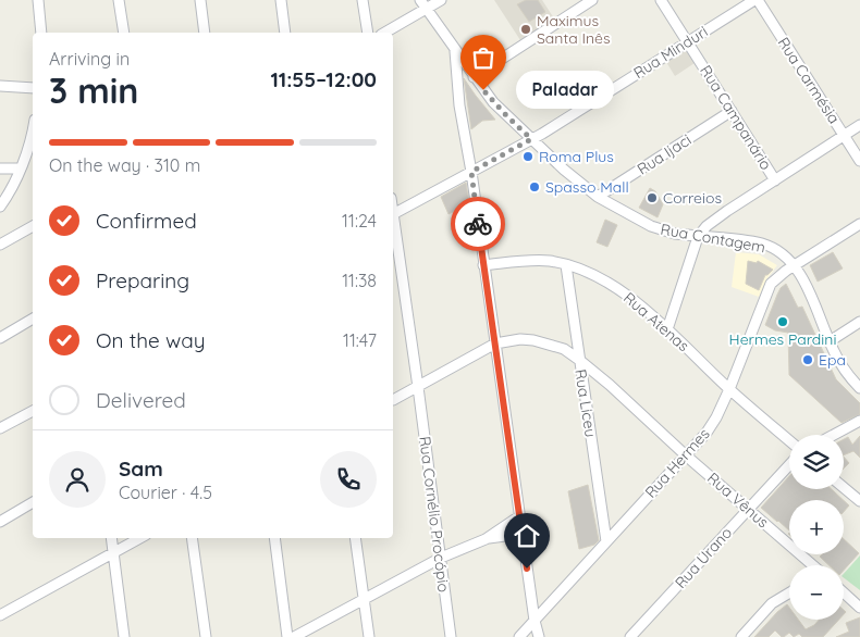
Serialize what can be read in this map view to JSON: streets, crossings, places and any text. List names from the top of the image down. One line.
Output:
{"streets":{"street":["Rua Minduri","Rua Carmésia","Rua Campanário","Rua Ijaci","Rua Contagem","Rua Atenas","Rua Liceu","Rua Hermes","Rua Vênus","Rua Cornélio Procópio","Rua Urano"]},"crossings":[["Rua Minduri","Rua Carmésia"],["Rua Minduri","Rua Campanário"],["Rua Minduri","Rua Contagem"],["Rua Minduri","Rua Cornélio Procópio"],["Rua Campanário","Rua Ijaci"],["Rua Ijaci","Rua Contagem"],["Rua Contagem","Rua Hermes"],["Rua Atenas","Rua Liceu"],["Rua Atenas","Rua Hermes"],["Rua Liceu","Rua Hermes"],["Rua Liceu","Rua Vênus"],["Rua Hermes","Rua Vênus"],["Rua Vênus","Rua Urano"]],"places":["Maximus Santa Inês","Paladar","Roma Plus","Spasso Mall","Correios","Hermes Pardini","Epa"],"page":{"heading":["3 min","Arriving in","11:55–12:00"],"panel":["Sam","Courier · 4.5"],"bubble":"Paladar","bar":"On the way · 310 m","list":[["Confirmed","11:24"],["Preparing","11:38"],["On the way","11:47"],"Delivered"],"map_buttons":["+","−"]}}
